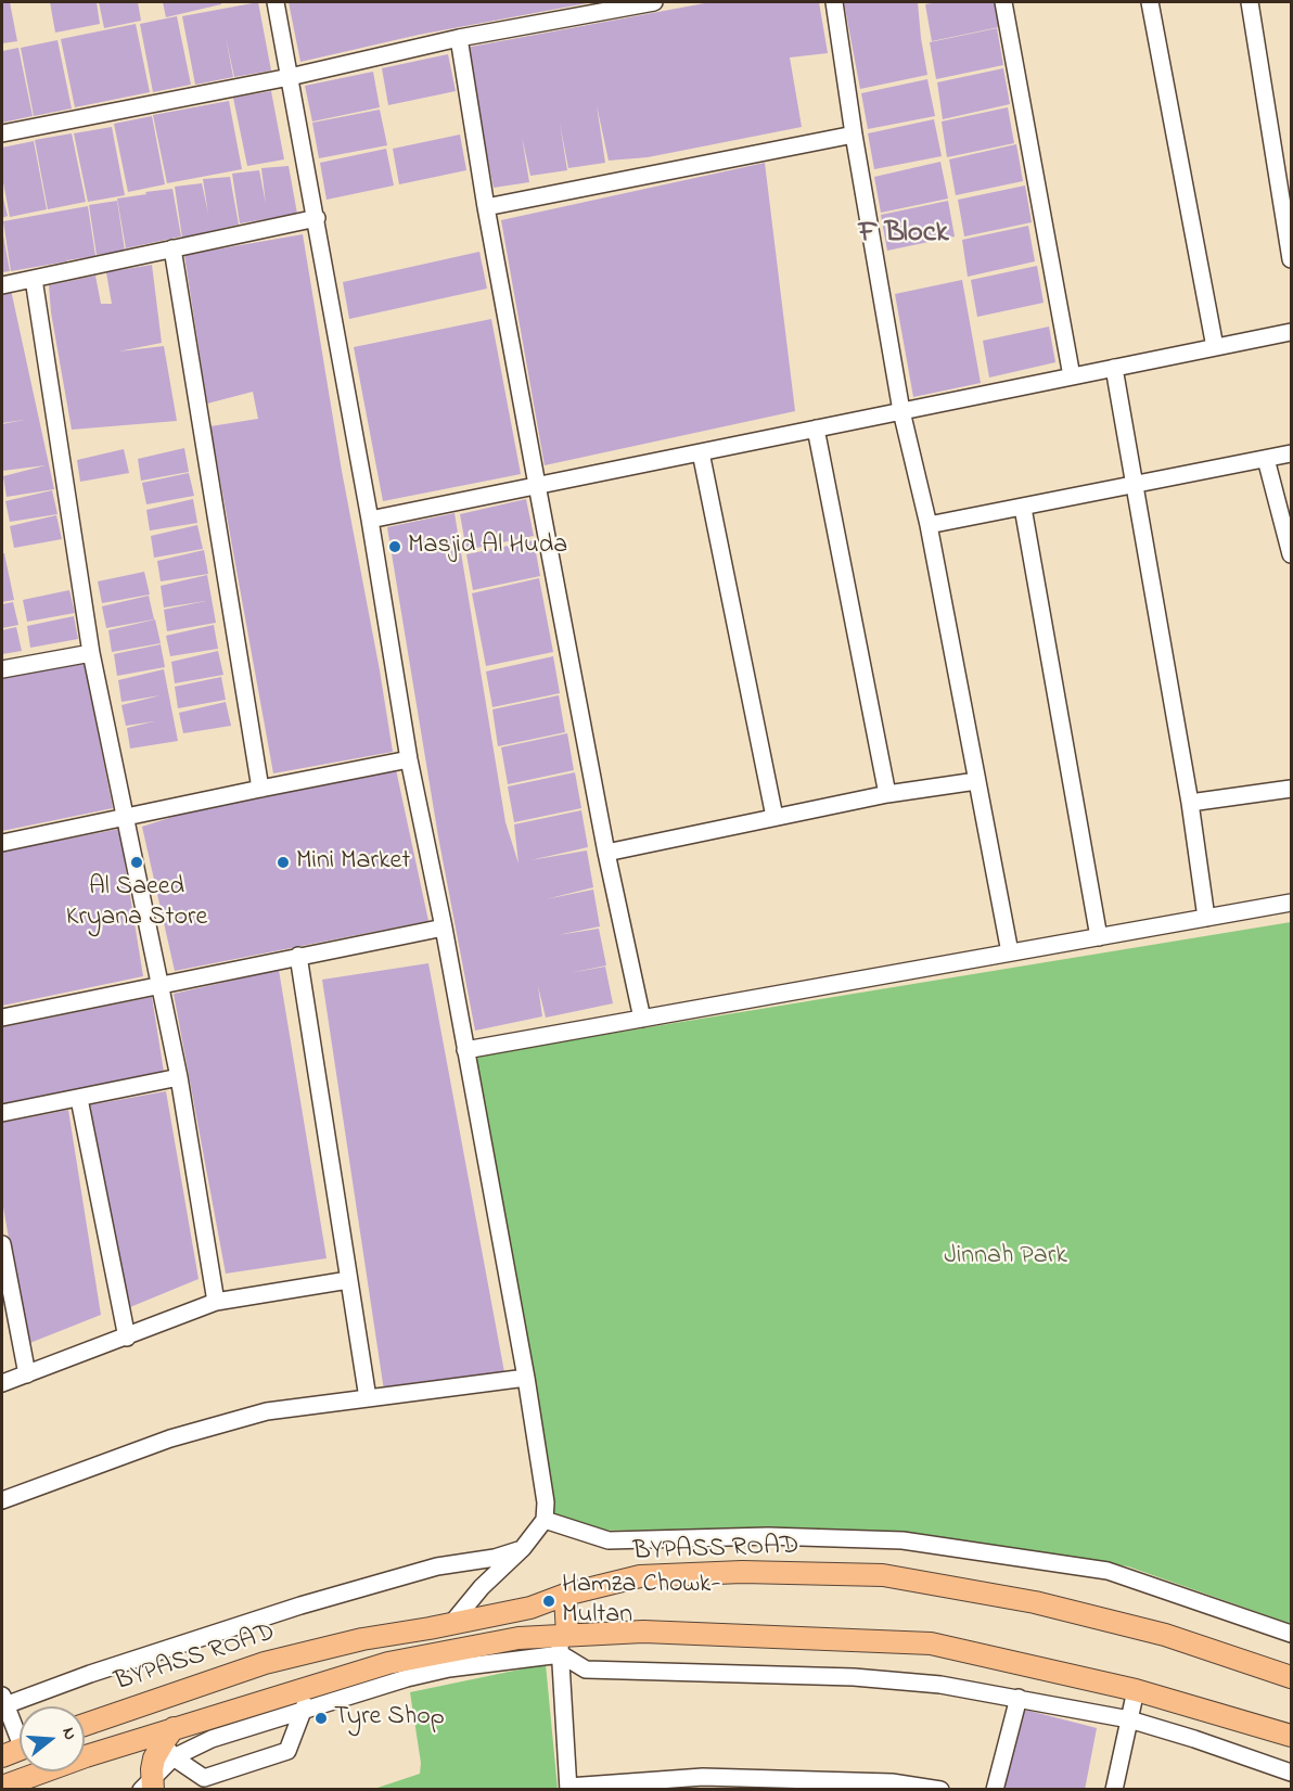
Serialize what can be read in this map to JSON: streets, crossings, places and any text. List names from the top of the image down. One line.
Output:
{"streets":{"main road":["BYPASS ROAD"]},"districts":["F Block"],"parks":["Jinnah Park"],"places":["Masjid Al Huda","Al Saeed Kryana Store","Mini Market","Hamza Chowk- Multan","Tyre Shop"],"north":"right"}
